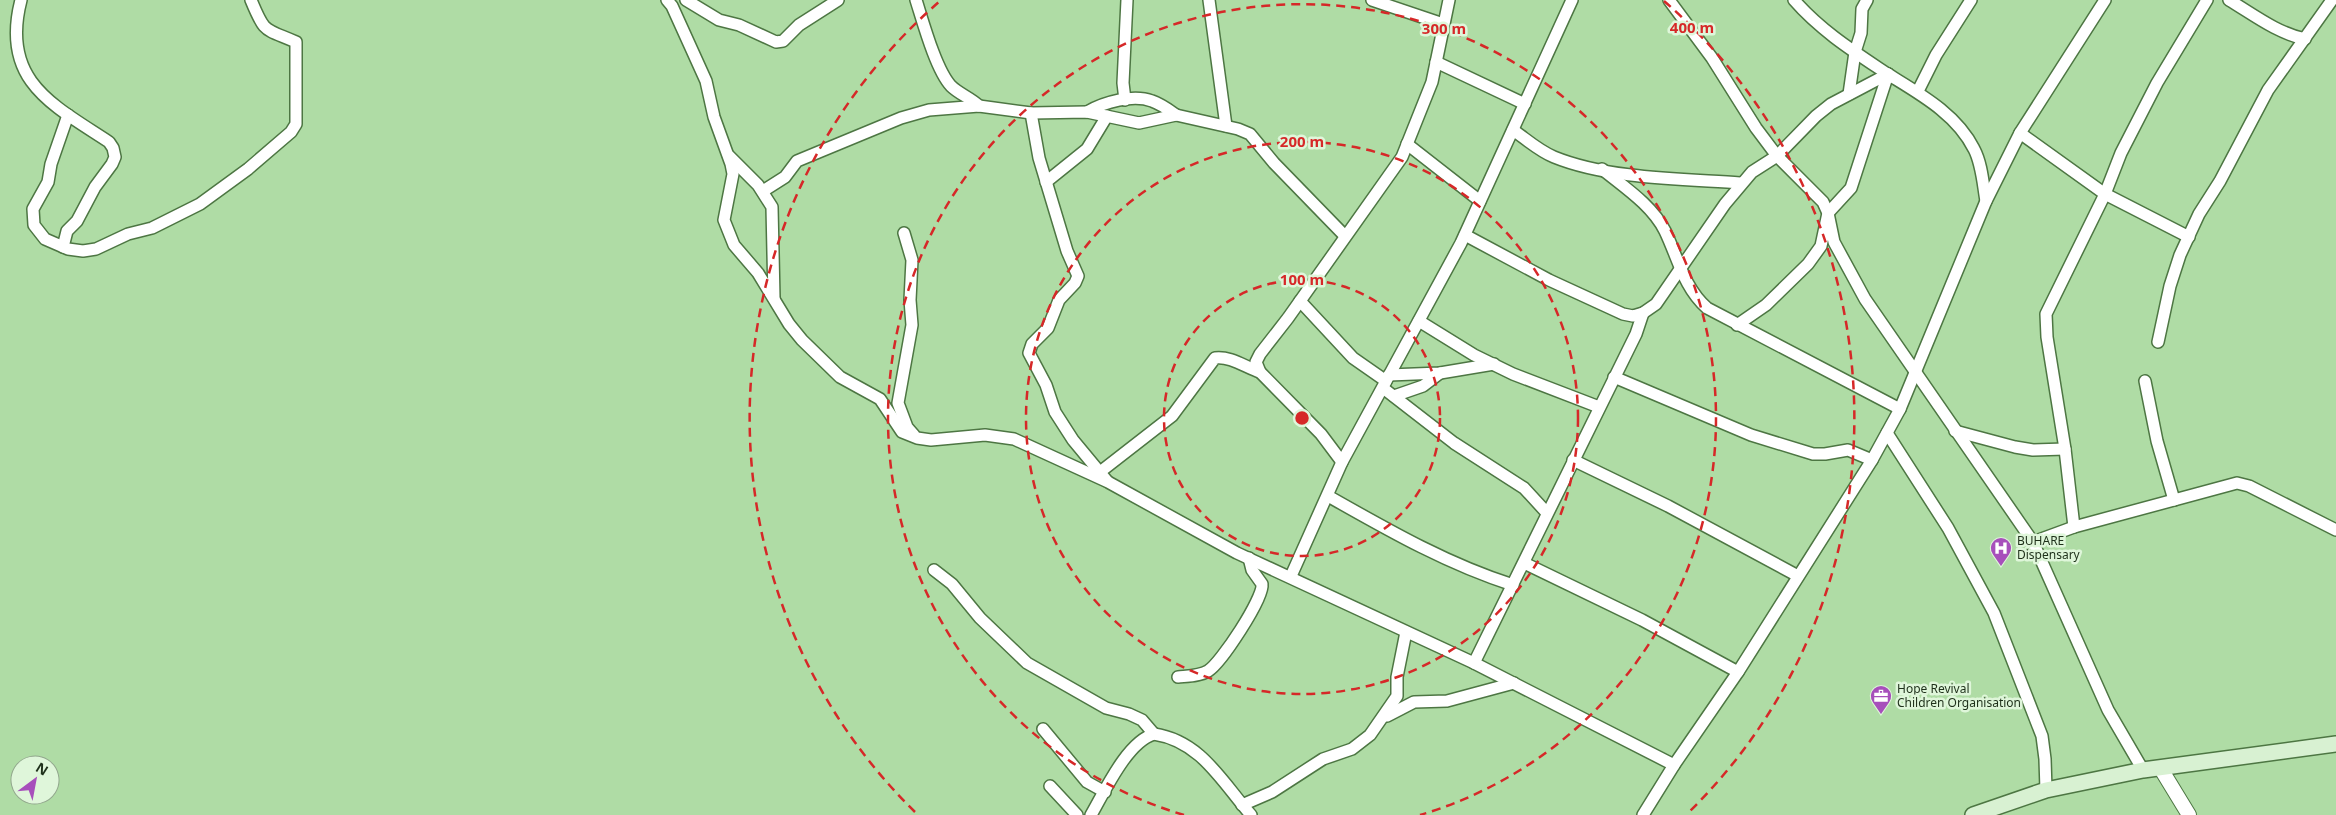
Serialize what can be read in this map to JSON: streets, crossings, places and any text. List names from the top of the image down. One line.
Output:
{"places":{"hospital":["BUHARE Dispensary"],"office":["Hope Revival Children Organisation"]},"north":"top right","rings":["400 m","300 m","200 m","100 m"]}
